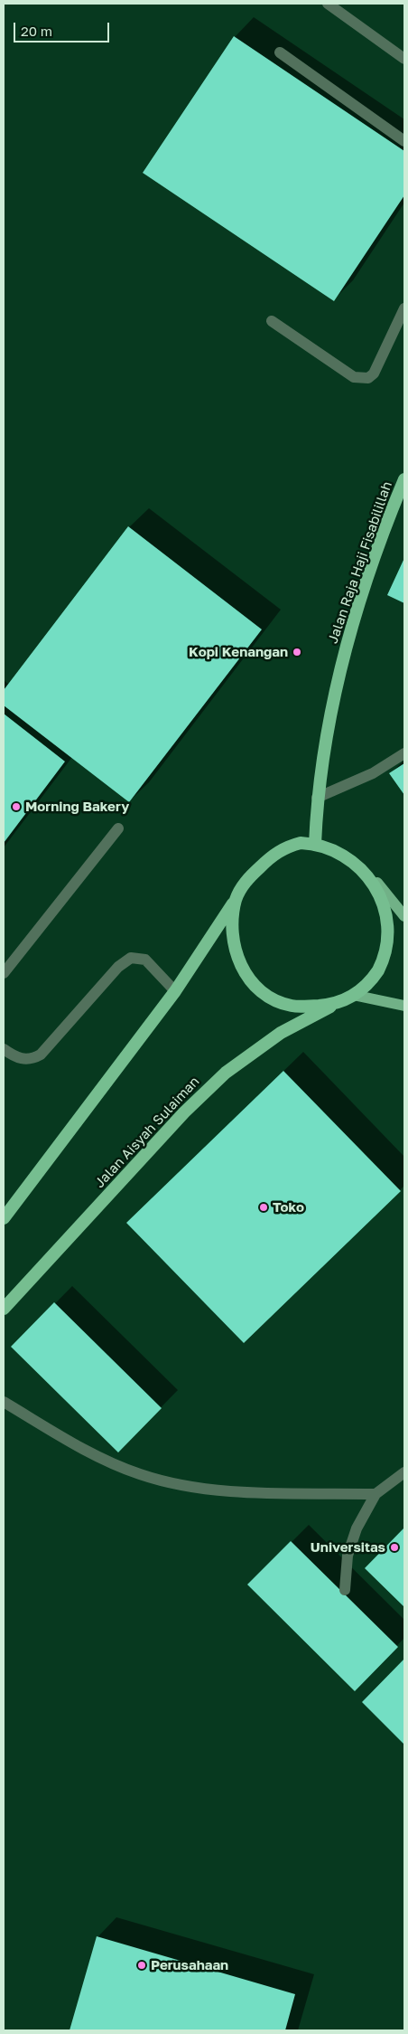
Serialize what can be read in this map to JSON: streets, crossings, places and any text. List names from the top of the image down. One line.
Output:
{"streets":{"highway":["Jalan Raja Haji Fisabilillah","Jalan Aisyah Sulaiman"]},"crossings":[["Jalan Raja Haji Fisabilillah","Jalan Aisyah Sulaiman"]],"places":["Kopi Kenangan","Morning Bakery","Toko","Universitas","Perusahaan"],"scale_bar":"20 m"}
